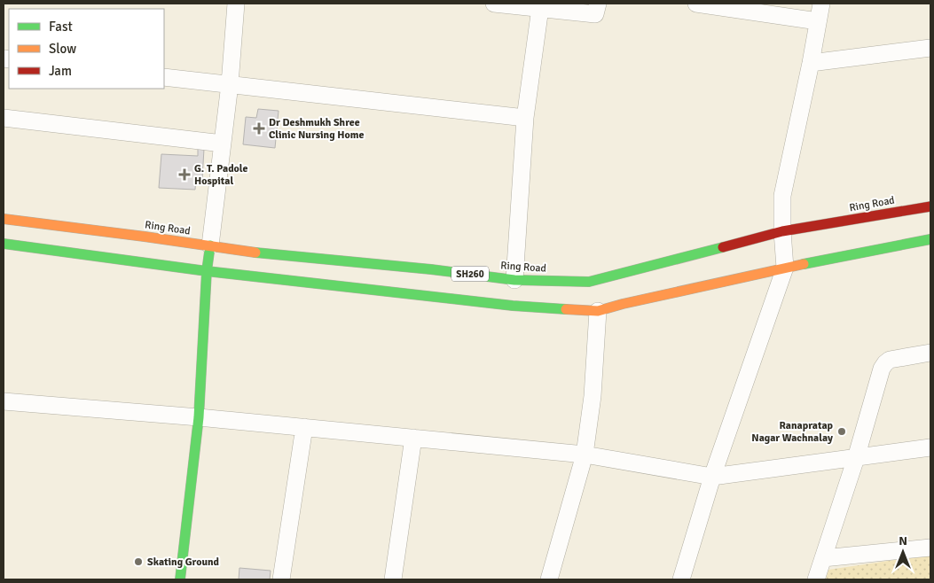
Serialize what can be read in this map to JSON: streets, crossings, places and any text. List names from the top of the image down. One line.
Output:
{"streets":{"main road":["Ring Road","SH260"]},"places":{"health":["Dr Deshmukh Shree Clinic Nursing Home","G. T. Padole Hospital"],"other":["Ranapratap Nagar Wachnalay","Skating Ground"]},"legend":["Fast","Slow","Jam"],"north":"top"}
